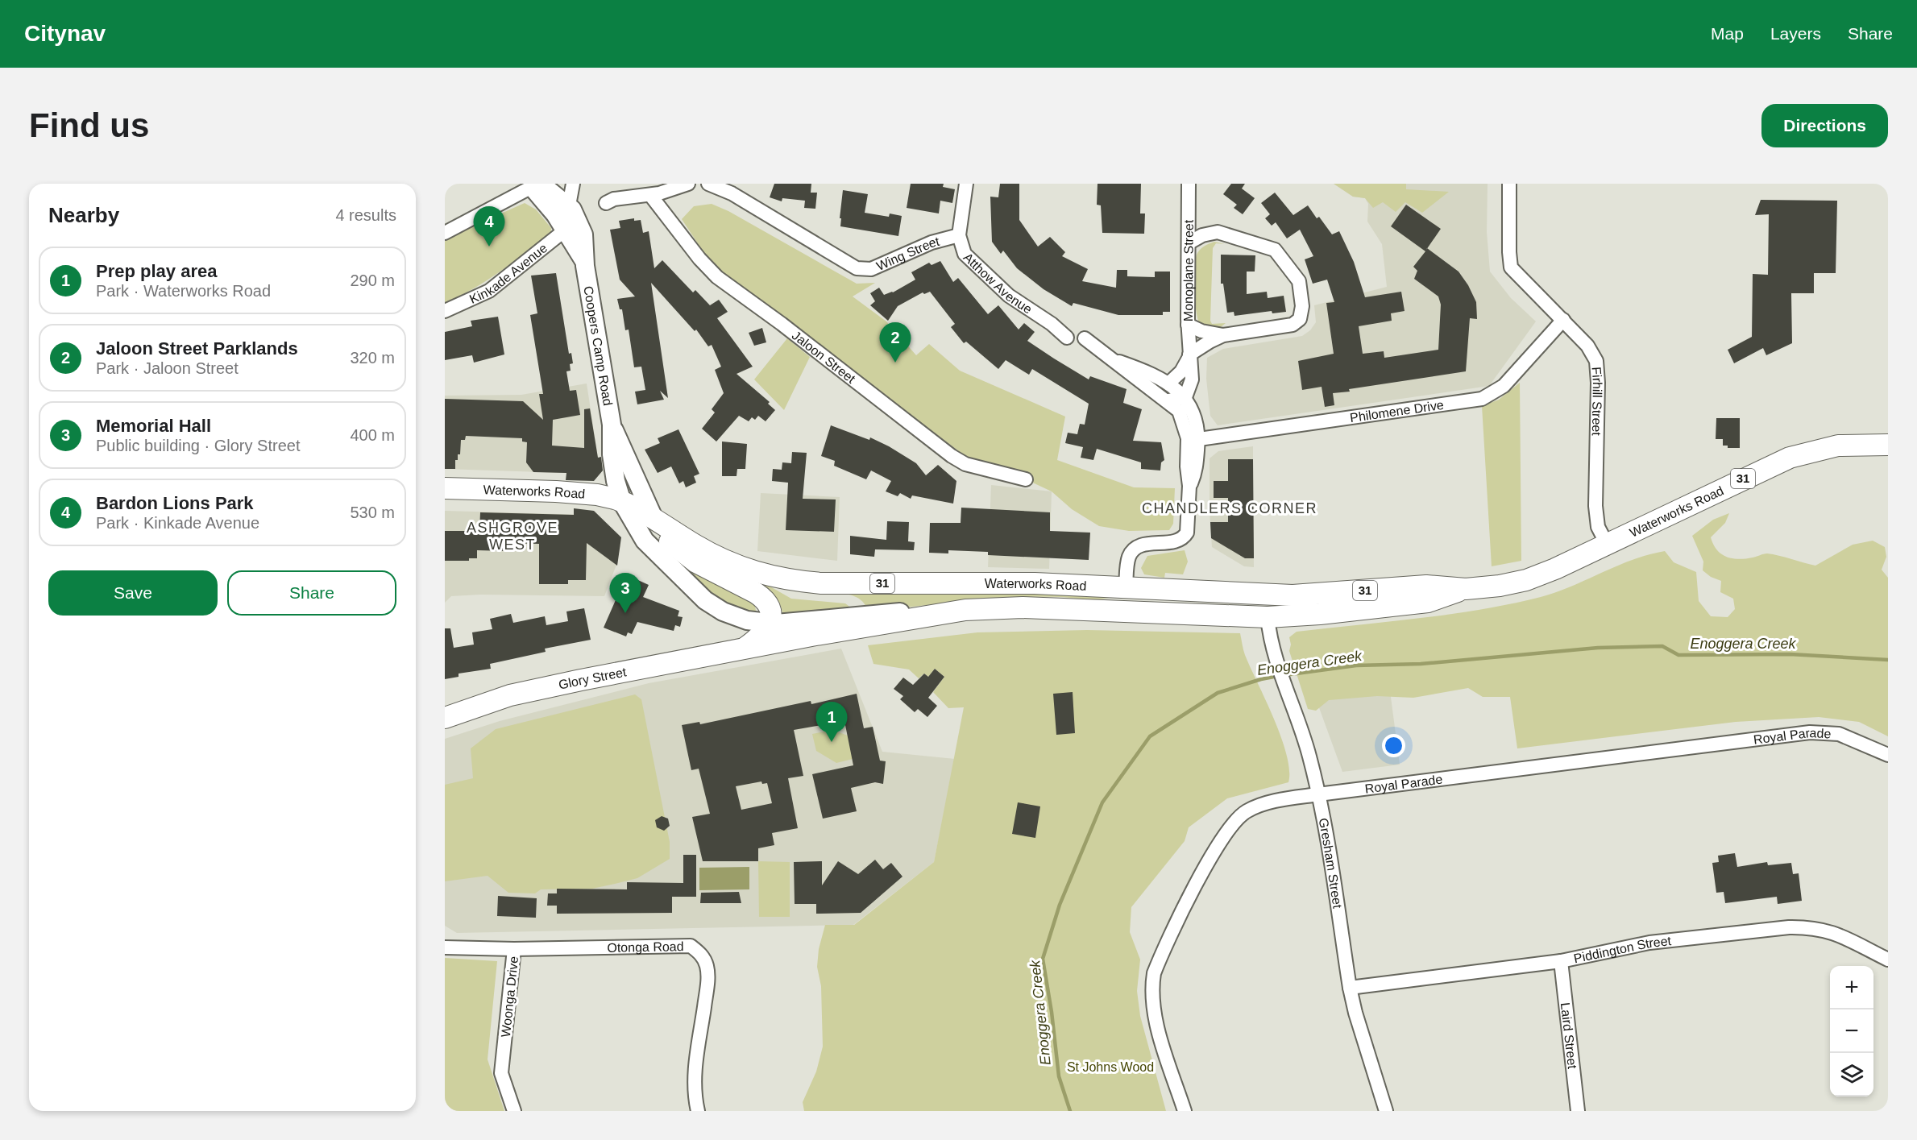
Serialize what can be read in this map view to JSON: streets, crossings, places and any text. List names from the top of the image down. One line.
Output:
{"streets":{"main road":["Coopers Camp Road","31","Waterworks Road","Glory Street"],"street":["Wing Street","Monoplane Street","Kinkade Avenue","Atthow Avenue","Jaloon Street","Firhill Street","Philomene Drive","Royal Parade","Gresham Street","Otonga Road","Piddington Street","Woonga Drive","Laird Street"]},"crossings":[["Wing Street","Atthow Avenue"],["Kinkade Avenue","Coopers Camp Road"],["Coopers Camp Road","Waterworks Road"],["Firhill Street","Philomene Drive"],["Firhill Street","Waterworks Road"],["Waterworks Road","Glory Street"],["Waterworks Road","Gresham Street"],["Royal Parade","Gresham Street"],["Gresham Street","Piddington Street"],["Otonga Road","Woonga Drive"],["Piddington Street","Laird Street"]],"districts":["CHANDLERS CORNER","ASHGROVE WEST"],"water":["Enoggera Creek"],"parks":["St Johns Wood"],"page":{"header":"Citynav","nav":["Map","Layers","Share"],"buttons":["Directions",["Save","Share"]],"title":"Find us","heading":["Nearby","4 results"],"pins":["4","2","3","1"],"list":[{"mark":"1","name":"Prep play area","note":"Park · Waterworks Road","value":"290 m"},{"mark":"2","name":"Jaloon Street Parklands","note":"Park · Jaloon Street","value":"320 m"},{"mark":"3","name":"Memorial Hall","note":"Public building · Glory Street","value":"400 m"},{"mark":"4","name":"Bardon Lions Park","note":"Park · Kinkade Avenue","value":"530 m"}],"map_buttons":["+","−"]}}
